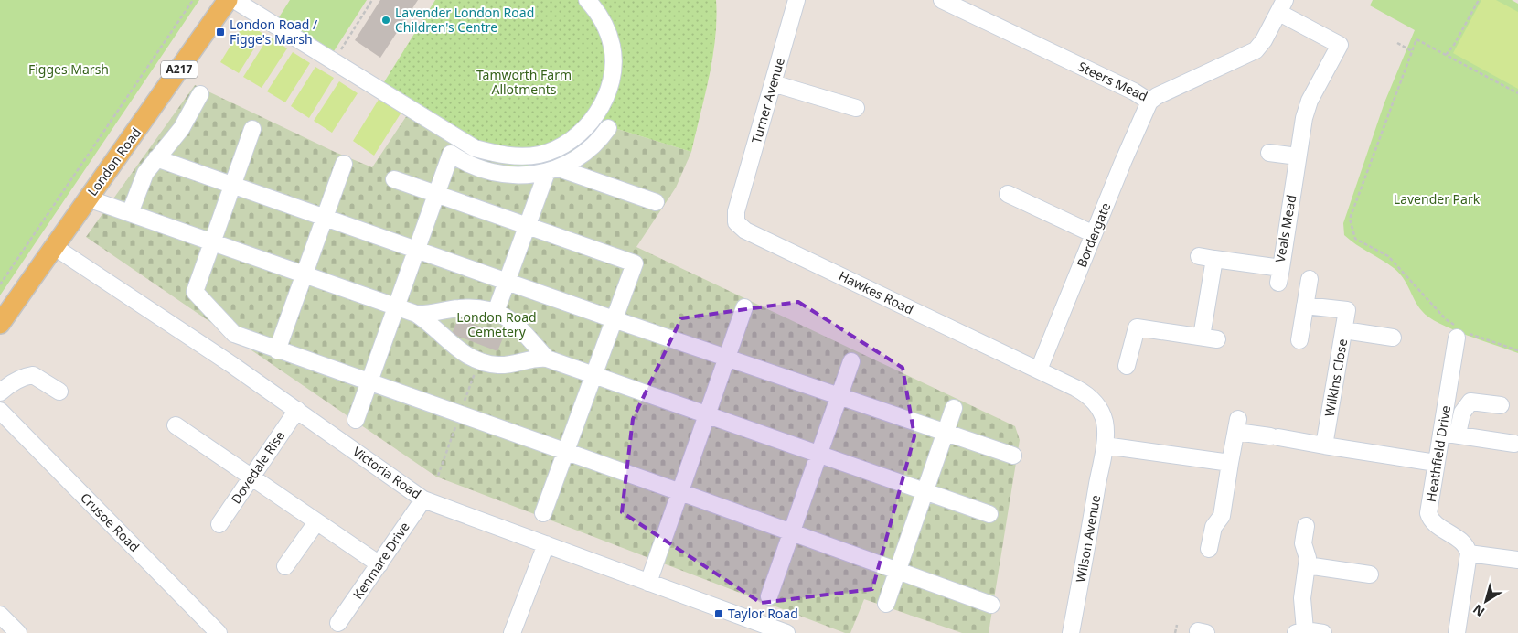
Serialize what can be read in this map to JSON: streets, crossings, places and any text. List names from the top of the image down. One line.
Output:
{"streets":{"main road":["A217","London Road"],"street":["Steers Mead","Turner Avenue","Veals Mead","Bordergate","Hawkes Road","Wilkins Close","Heathfield Drive","Dovedale Rise","Victoria Road","Crusoe Road","Wilson Avenue","Kenmare Drive"]},"crossings":[["Steers Mead","Veals Mead"],["Steers Mead","Bordergate"],["Turner Avenue","Hawkes Road"],["London Road","Victoria Road"],["Bordergate","Hawkes Road"],["Bordergate","Wilson Avenue"],["Hawkes Road","Wilson Avenue"],["Dovedale Rise","Victoria Road"],["Victoria Road","Kenmare Drive"]],"parks":["Figges Marsh","Tamworth Farm Allotments","Lavender Park","London Road Cemetery"],"places":{"other":["Lavender London Road Children's Centre"],"transit":["London Road / Figge's Marsh","Taylor Road"]},"north":"bottom left"}
